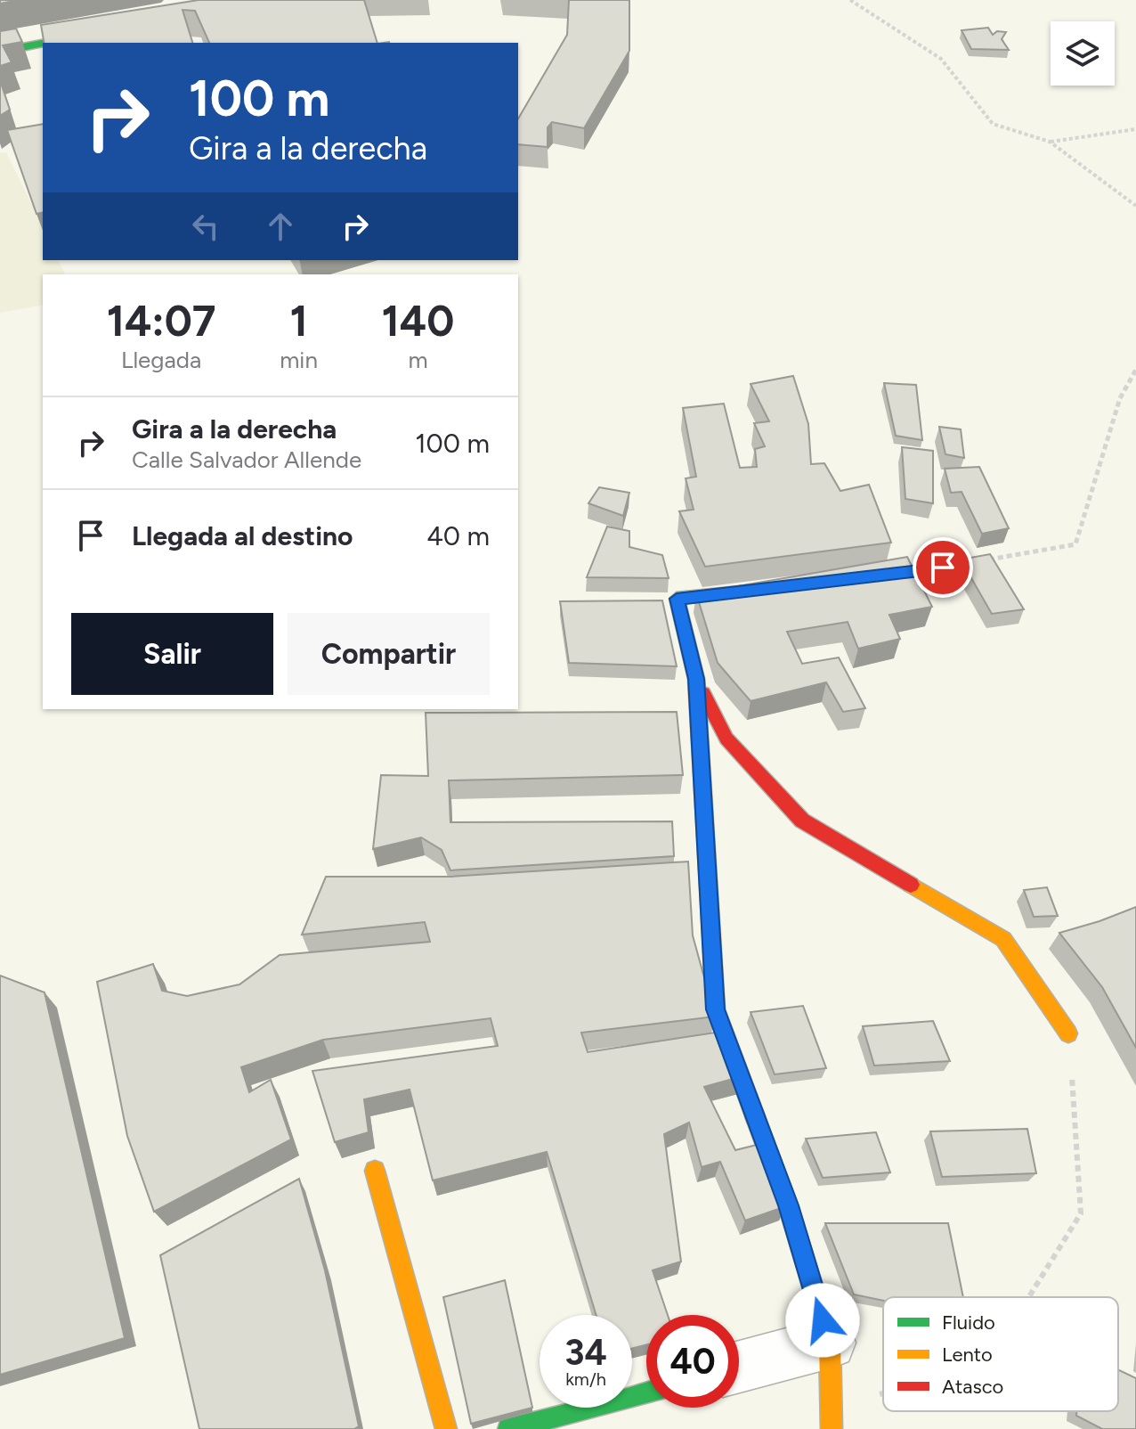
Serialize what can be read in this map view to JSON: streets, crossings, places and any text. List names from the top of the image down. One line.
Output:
{"legend":["Fluido","Lento","Atasco"],"page":{"turn":["100 m","Gira a la derecha"],"eta":["14:07","Llegada","1","min","140","m"],"list":[{"name":"Gira a la derecha","note":"Calle Salvador Allende","value":"100 m"},{"name":"Llegada al destino","value":"40 m"}],"buttons":["Salir","Compartir"],"speed":"34 km/h","limit":"40"}}
